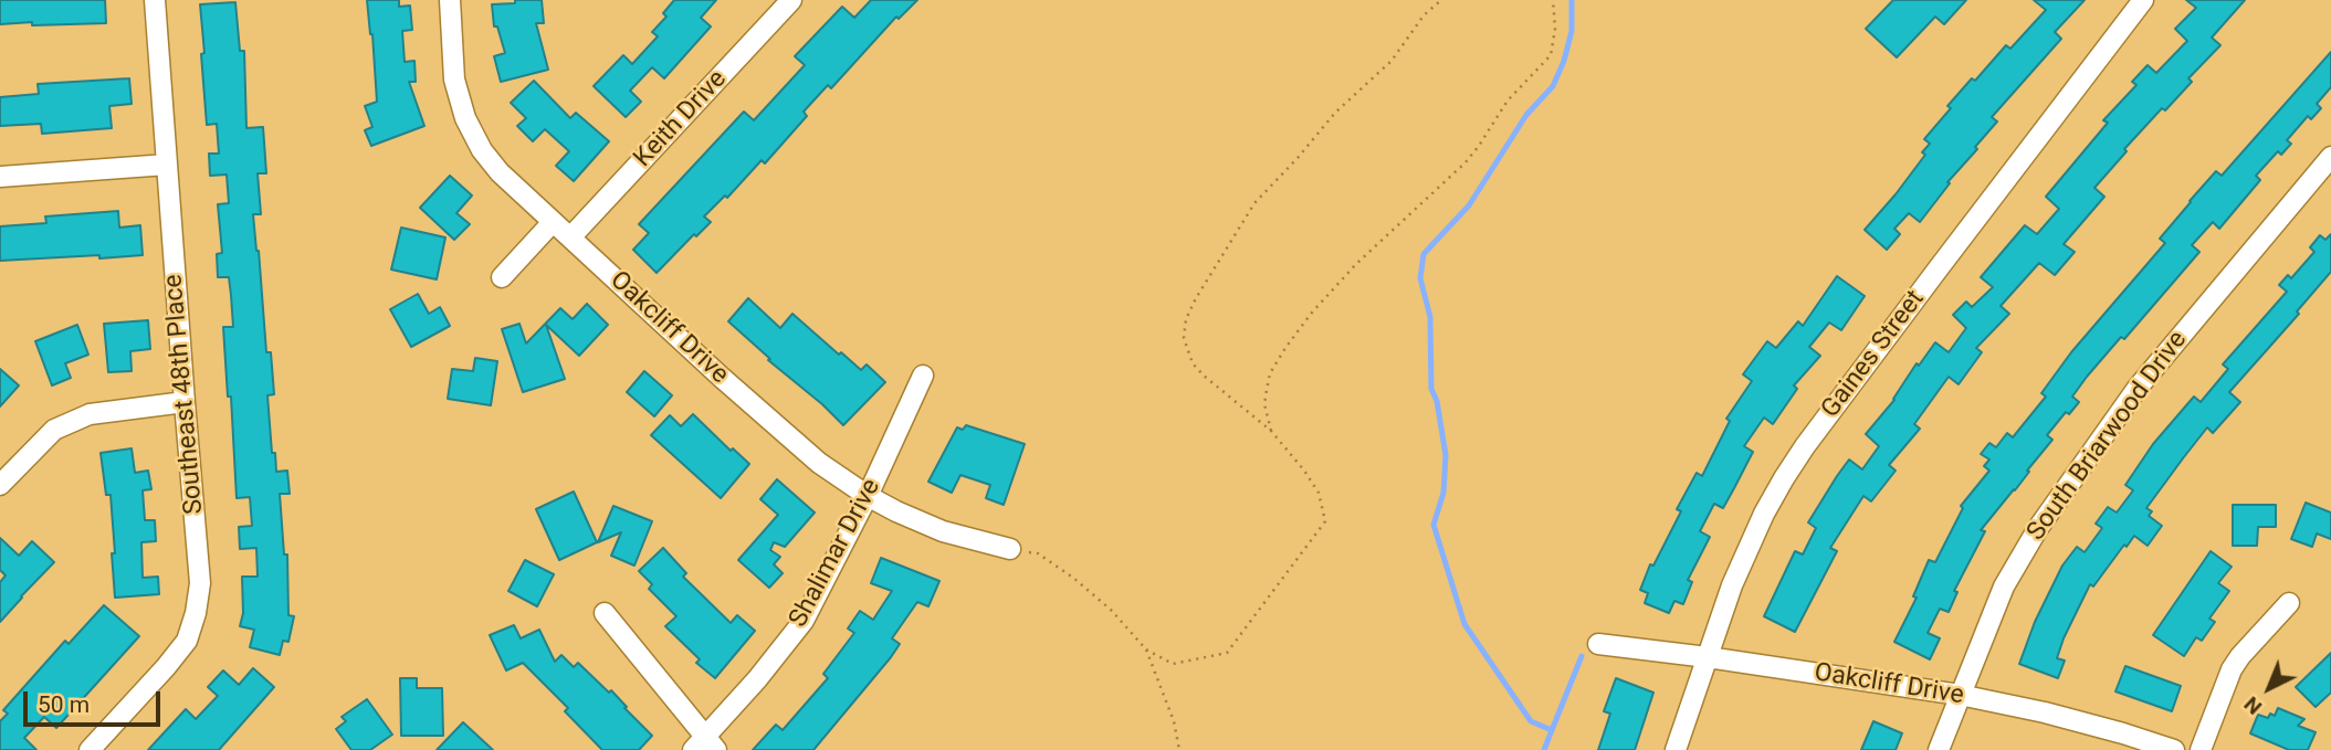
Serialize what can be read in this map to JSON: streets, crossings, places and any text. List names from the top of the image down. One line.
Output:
{"streets":{"street":["Keith Drive","Oakcliff Drive","Gaines Street","Southeast 48th Place","South Briarwood Drive","Shalimar Drive"]},"crossings":[["Keith Drive","Oakcliff Drive"],["Oakcliff Drive","Gaines Street"],["Oakcliff Drive","South Briarwood Drive"],["Oakcliff Drive","Shalimar Drive"]],"scale_bar":"50 m","north":"bottom left"}
